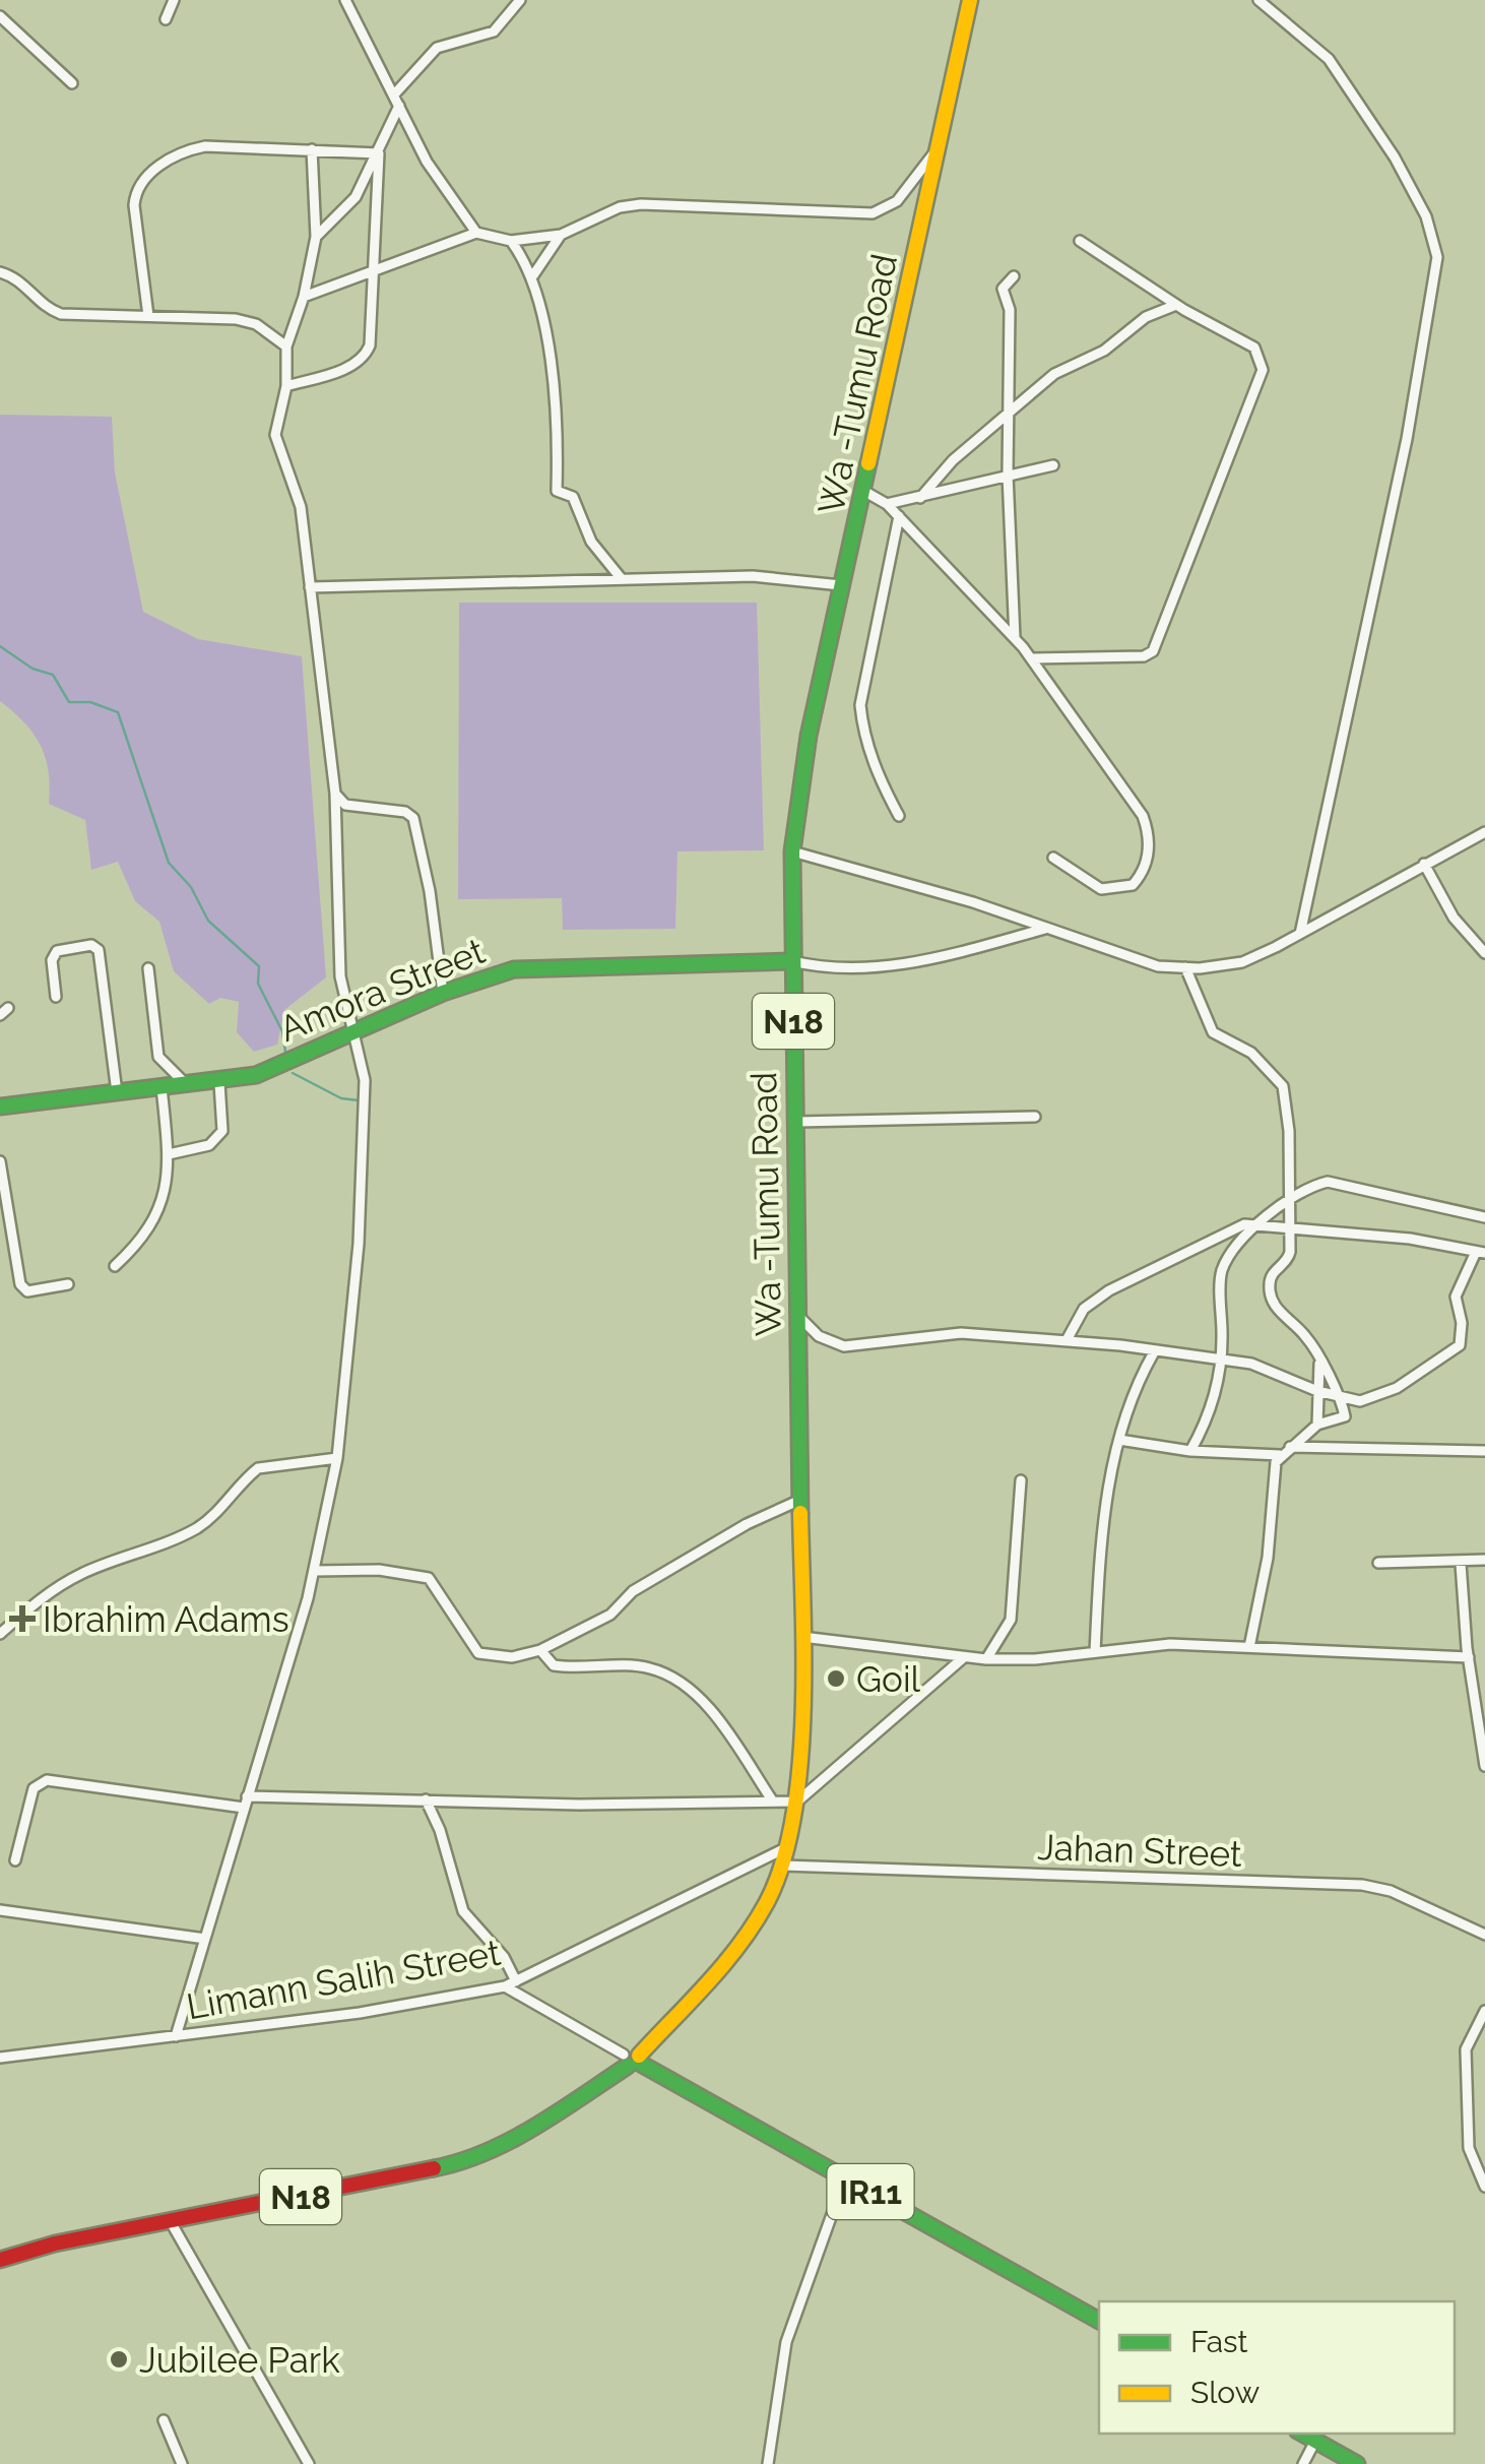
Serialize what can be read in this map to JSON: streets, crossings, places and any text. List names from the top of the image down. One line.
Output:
{"streets":{"main road":["Wa -Tumu Road","Amora Street","N18","IR11"],"street":["Jahan Street","Limann Salih Street"]},"crossings":[["Wa -Tumu Road","Amora Street"],["Wa -Tumu Road","N18"],["Wa -Tumu Road","Jahan Street"],["Wa -Tumu Road","Limann Salih Street"],["Wa -Tumu Road","IR11"],["N18","IR11"]],"places":{"health":["Ibrahim Adams"],"other":["Goil","Jubilee Park"]},"legend":["Fast","Slow"]}
